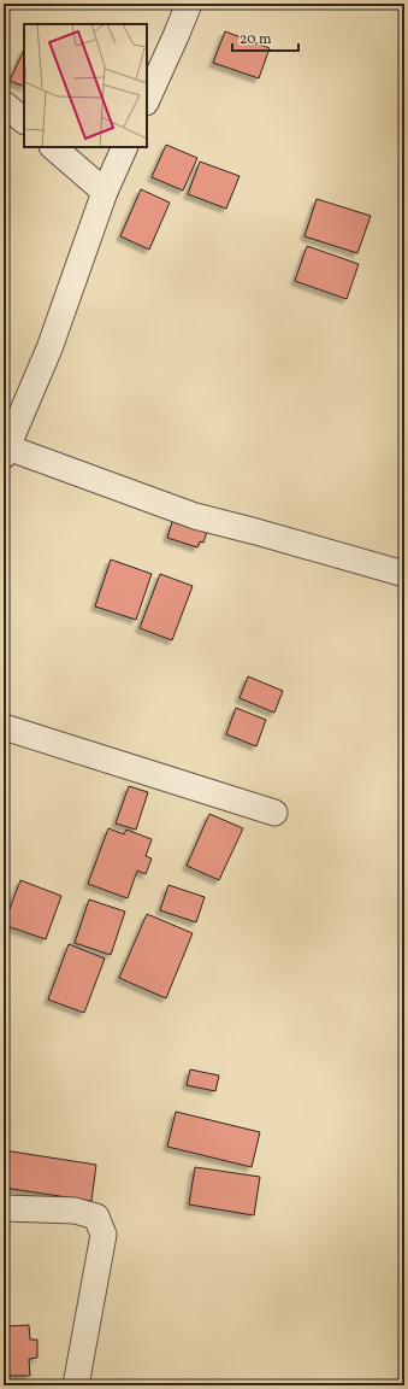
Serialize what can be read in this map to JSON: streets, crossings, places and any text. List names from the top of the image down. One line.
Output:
{"scale_bar":"20 m"}
